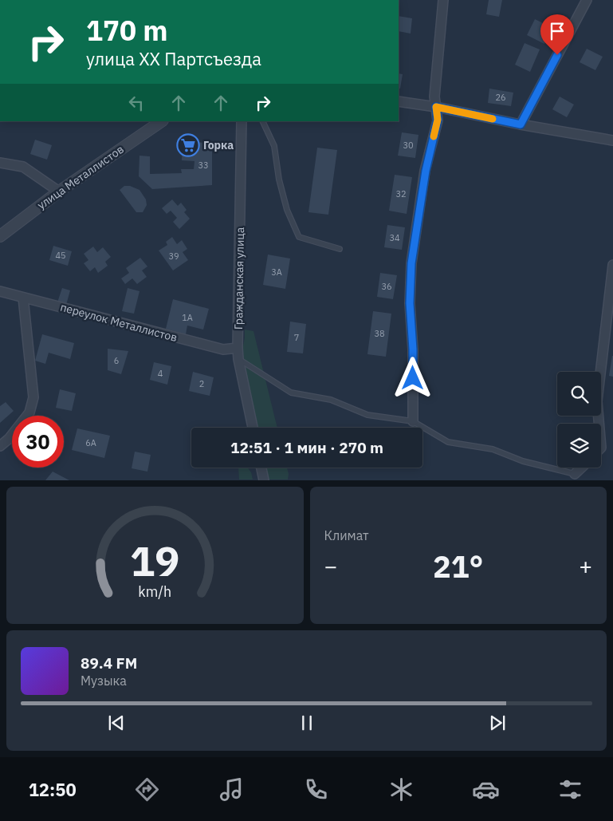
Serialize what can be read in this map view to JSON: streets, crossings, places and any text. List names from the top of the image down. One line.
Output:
{"streets":{"street":["улица Металлистов","Гражданская улица","переулок Металлистов"]},"crossings":[["Гражданская улица","переулок Металлистов"]],"places":{"supermarket":["Горка"]},"house_numbers":["26","30","33","32","34","45","39","3А","36","1А","38","7","6","4","2","6А"],"page":{"turn":["170 m","улица XX Партсъезда"],"limit":"30","trip":"12:51 · 1 мин · 270 m","tile":"Климат","heat":["−","21°","+"],"song":["89.4 FM","Музыка"],"tabs":"12:50","gauge":["19","km/h"]}}
